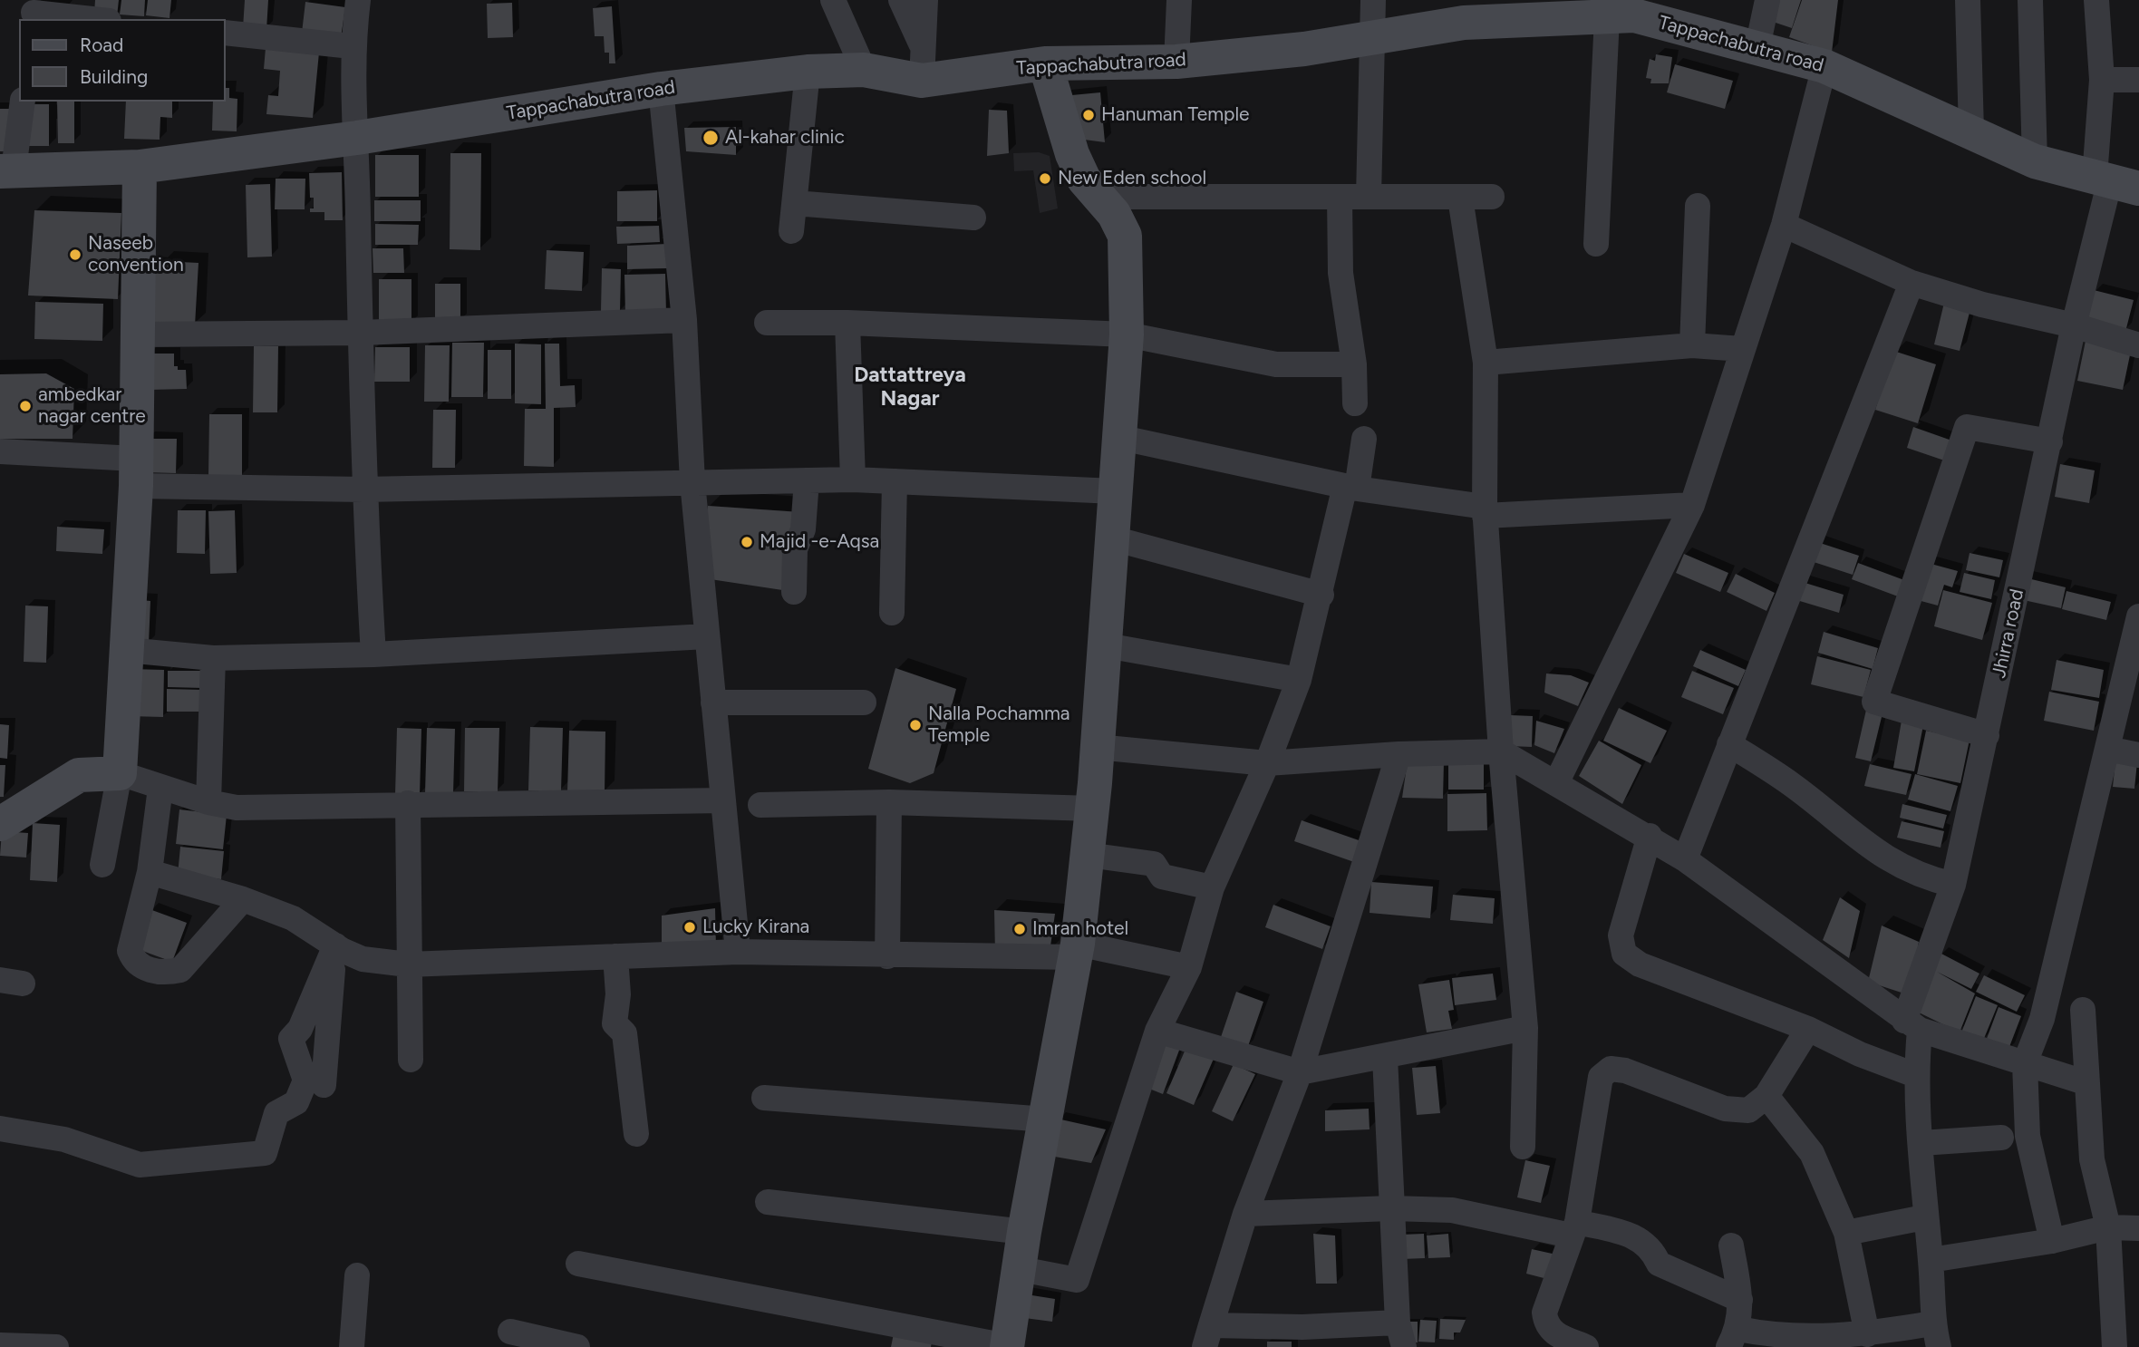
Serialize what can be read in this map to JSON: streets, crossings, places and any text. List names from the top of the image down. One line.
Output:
{"streets":{"main road":["Tappachabutra road"],"street":["Jhirra road"]},"crossings":[["Tappachabutra road","Jhirra road"]],"districts":["Dattattreya Nagar"],"places":["Hanuman Temple","Al-kahar clinic","New Eden school","Naseeb convention","ambedkar nagar centre","Majid -e-Aqsa","Nalla Pochamma Temple","Lucky Kirana","Imran hotel"],"legend":["Road","Building"]}
